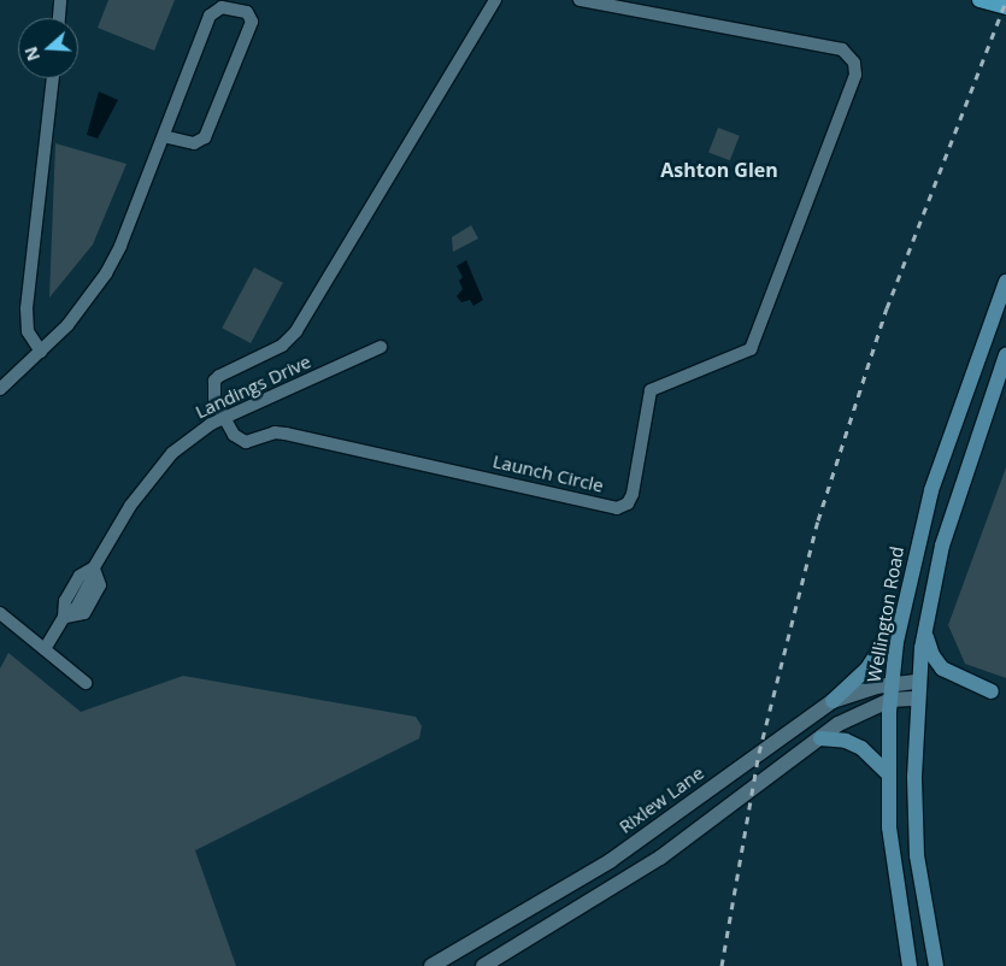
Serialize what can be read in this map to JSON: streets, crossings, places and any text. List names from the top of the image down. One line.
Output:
{"streets":{"main road":["Wellington Road"],"street":["Landings Drive","Launch Circle","Rixlew Lane"]},"crossings":[["Landings Drive","Launch Circle"],["Wellington Road","Rixlew Lane"]],"districts":["Ashton Glen"],"north":"left"}
